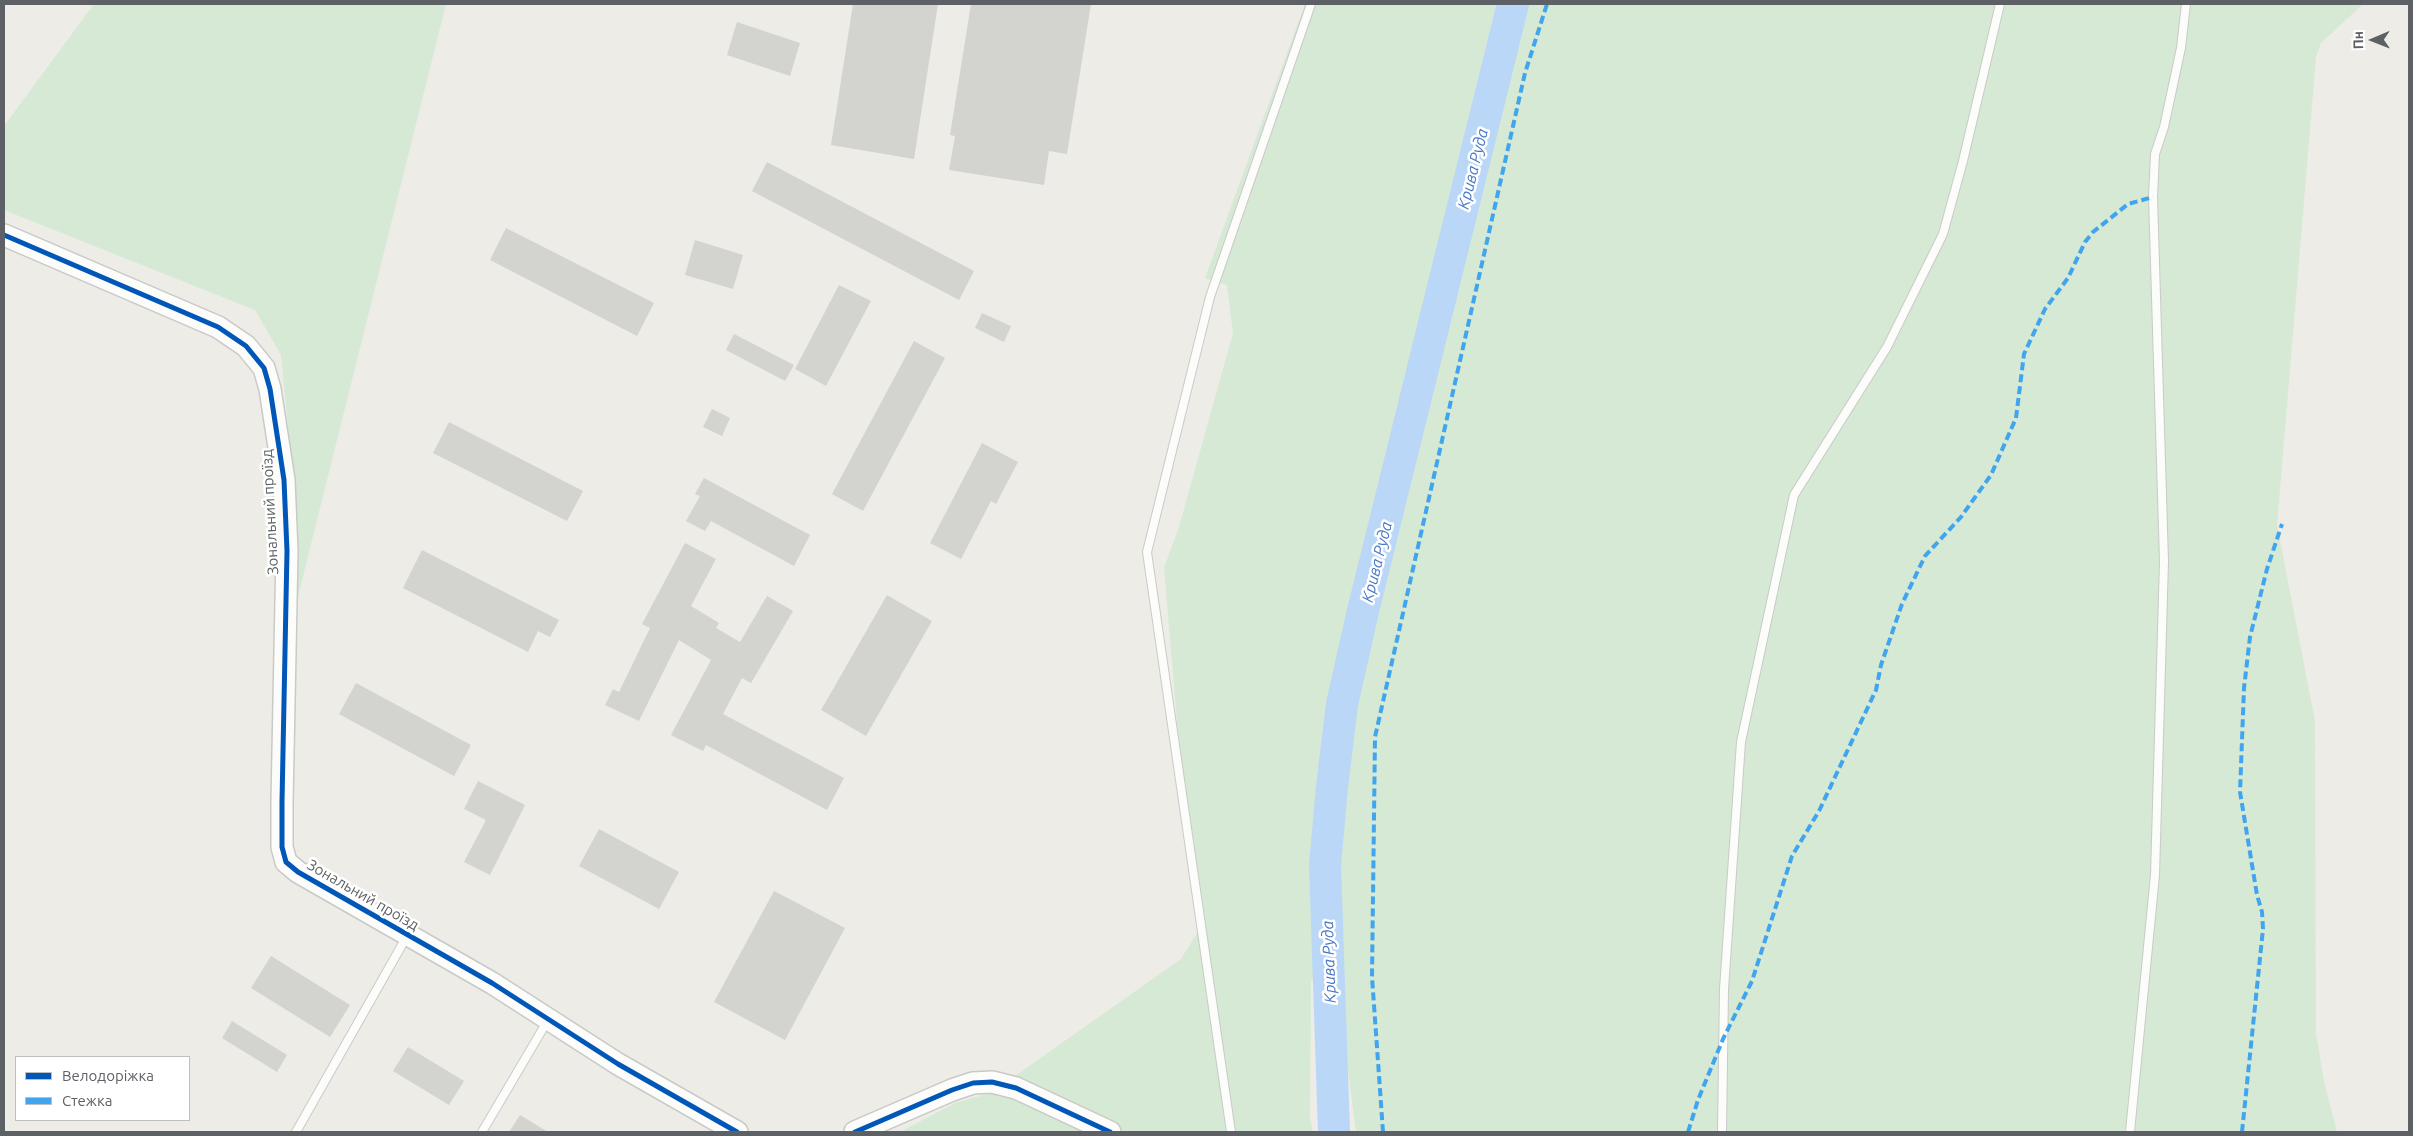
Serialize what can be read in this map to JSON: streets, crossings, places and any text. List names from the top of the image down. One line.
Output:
{"streets":{"street":["Зональний проїзд"]},"water":["Крива Руда"],"legend":["Велодоріжка","Стежка"],"north":"left"}
